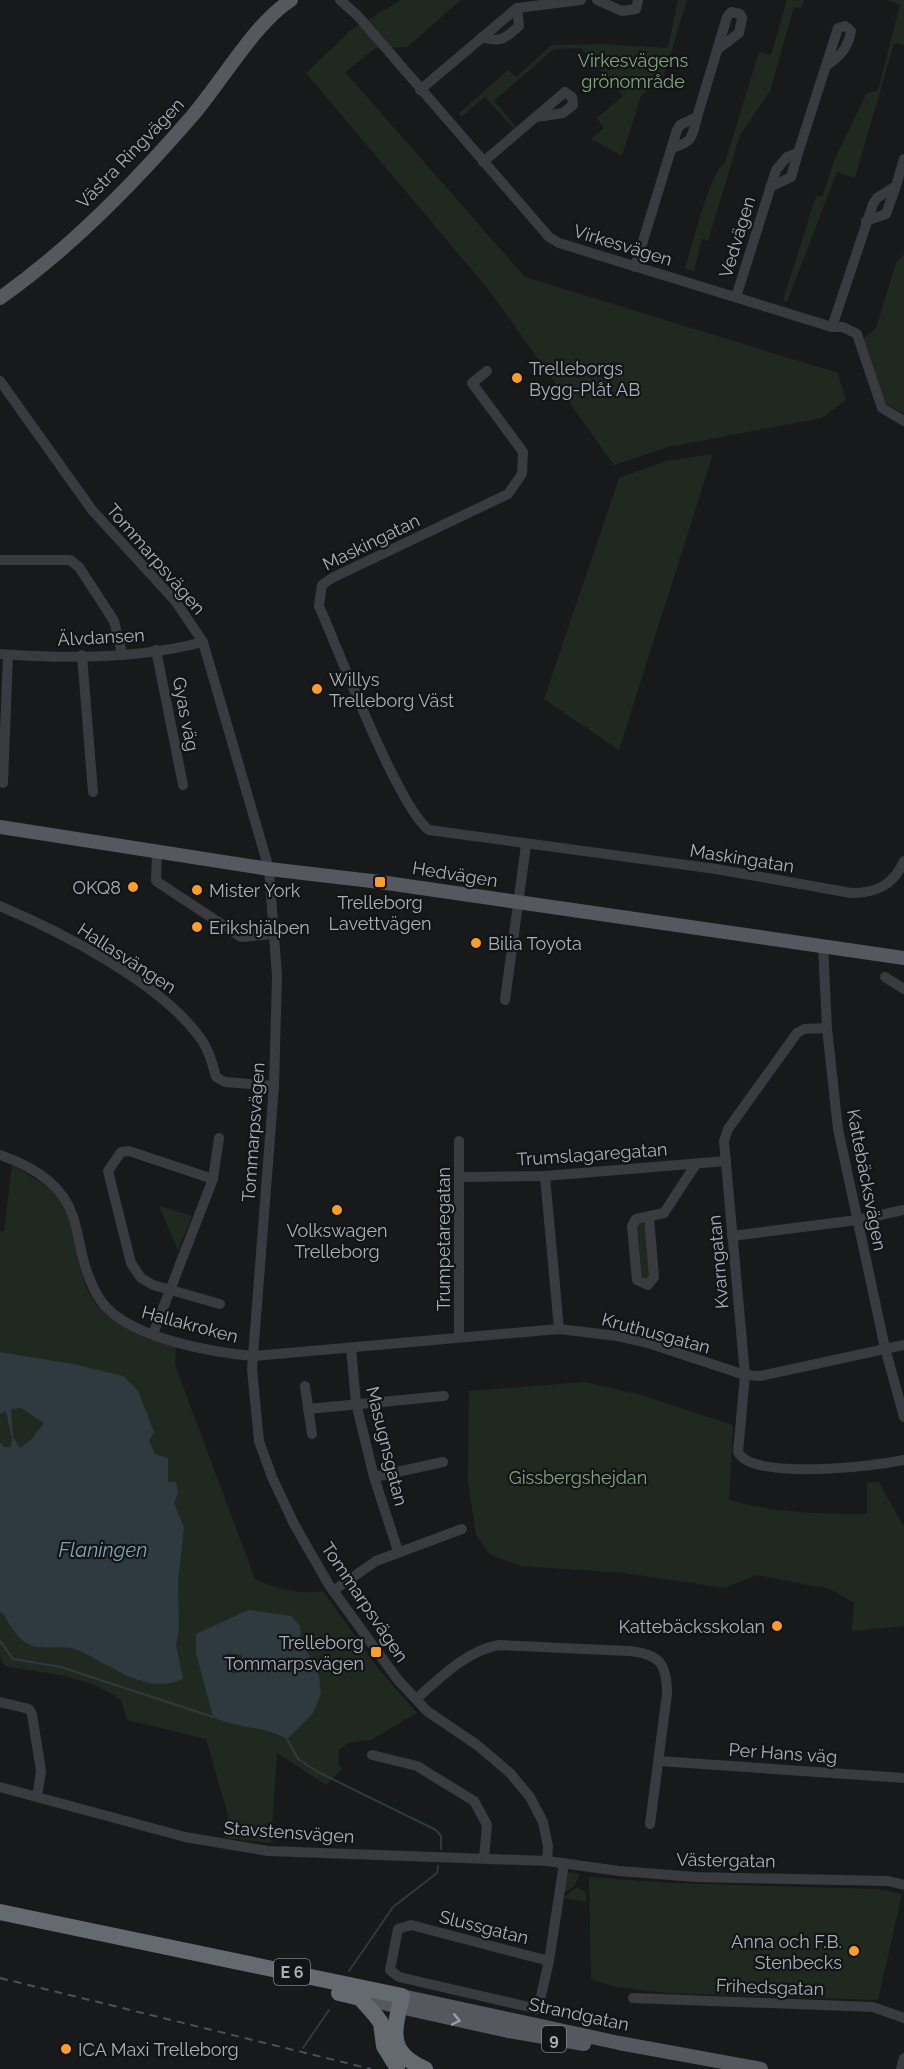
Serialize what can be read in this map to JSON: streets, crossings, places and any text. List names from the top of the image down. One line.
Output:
{"streets":{"highway":["E 6"],"main road":["Västra Ringvägen","Hedvägen","Strandgatan","9"],"street":["Vedvägen","Virkesvägen","Maskingatan","Tommarpsvägen","Älvdansen","Gyas väg","Hallasvängen","Trumslagaregatan","Kattebäcksvägen","Trumpetaregatan","Kvarngatan","Hallakroken","Kruthusgatan","Masugnsgatan","Per Hans väg","Stavstensvägen","Västergatan","Slussgatan","Frihedsgatan"]},"crossings":[["Vedvägen","Virkesvägen"],["Tommarpsvägen","Älvdansen"],["Tommarpsvägen","Hedvägen"],["Tommarpsvägen","Hallasvängen"],["Tommarpsvägen","Hallakroken"],["Tommarpsvägen","Kruthusgatan"],["Tommarpsvägen","Stavstensvägen"],["Tommarpsvägen","Västergatan"],["Älvdansen","Gyas väg"],["Hedvägen","Kattebäcksvägen"],["Trumslagaregatan","Trumpetaregatan"],["Trumslagaregatan","Kvarngatan"],["Kattebäcksvägen","Kvarngatan"],["Kattebäcksvägen","Kruthusgatan"],["Trumpetaregatan","Kruthusgatan"],["Kvarngatan","Kruthusgatan"],["Hallakroken","Kruthusgatan"],["Kruthusgatan","Masugnsgatan"],["Stavstensvägen","Västergatan"],["E 6","Strandgatan"]],"water":["Flaningen"],"parks":["Virkesvägens grönområde","Gissbergshejdan"],"places":{"other":["Trelleborgs Bygg-Plåt AB","Willys Trelleborg Väst","OKQ8","Mister York","Erikshjälpen","Bilia Toyota","Volkswagen Trelleborg","Kattebäcksskolan","Anna och F.B. Stenbecks","ICA Maxi Trelleborg"],"transit":["Trelleborg Lavettvägen","Trelleborg Tommarpsvägen"]}}
